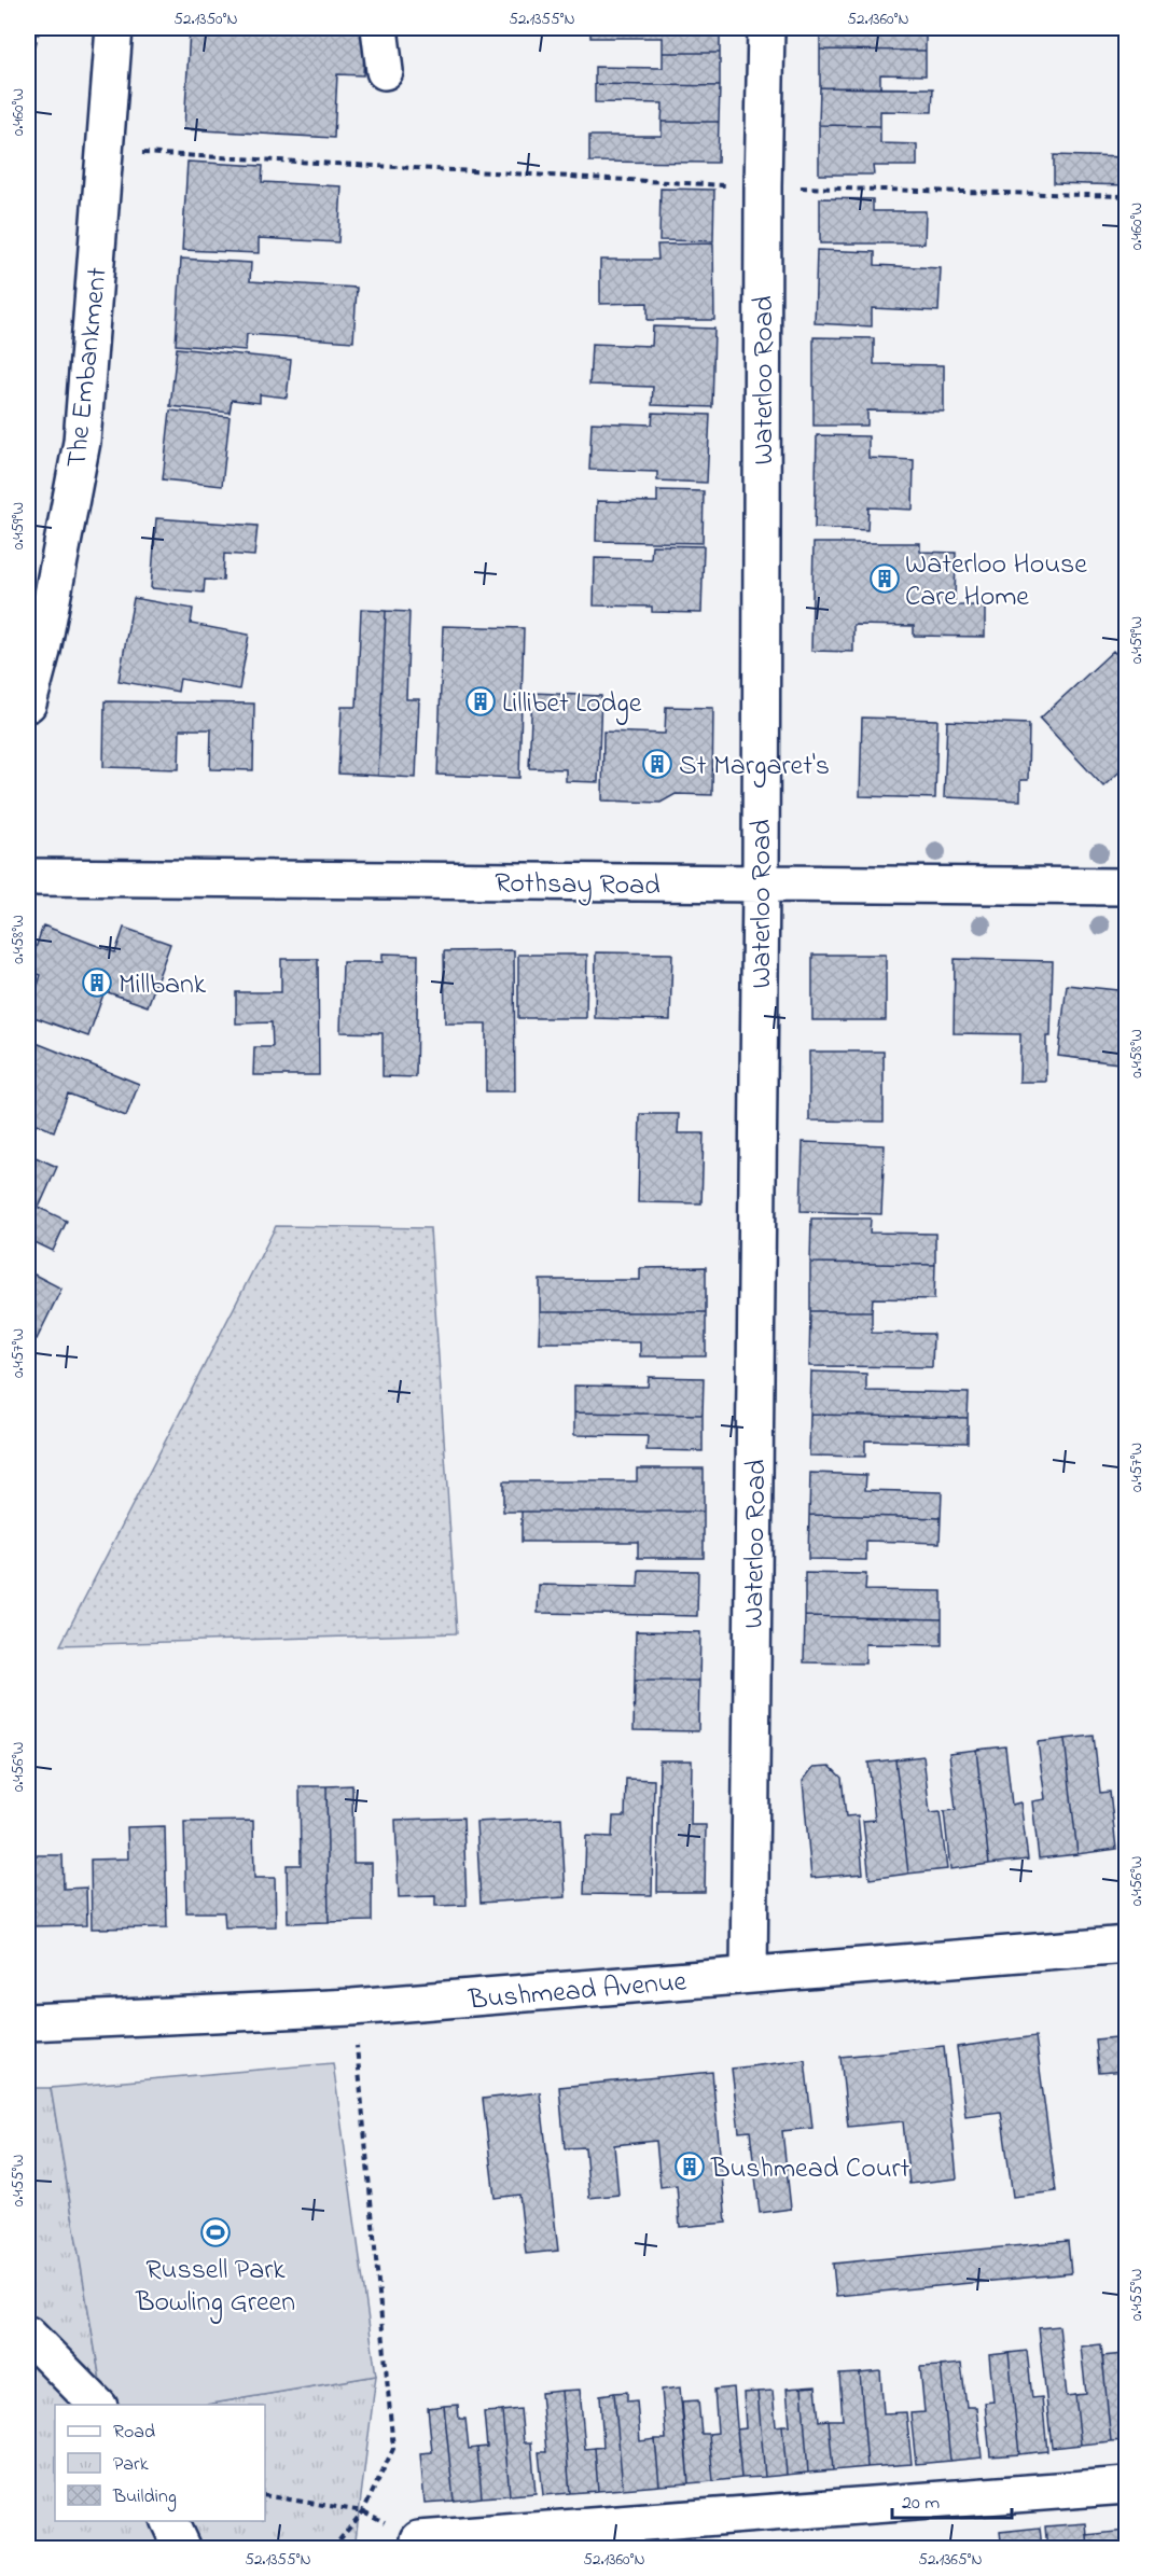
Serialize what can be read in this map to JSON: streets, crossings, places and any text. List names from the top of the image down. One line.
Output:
{"streets":{"street":["The Embankment","Waterloo Road","Rothsay Road","Bushmead Avenue"]},"crossings":[["Waterloo Road","Rothsay Road"],["Waterloo Road","Bushmead Avenue"]],"places":{"building":["Waterloo House Care Home","Lillibet Lodge","St Margaret's","Millbank","Bushmead Court"],"sports":["Russell Park Bowling Green"]},"legend":["Road","Park","Building"],"scale_bar":"20 m","coordinates":["52.1350°N","52.1355°N","52.1360°N","0.460°W","0.459°W","0.458°W","0.457°W","0.456°W","0.455°W","52.1365°N"]}
